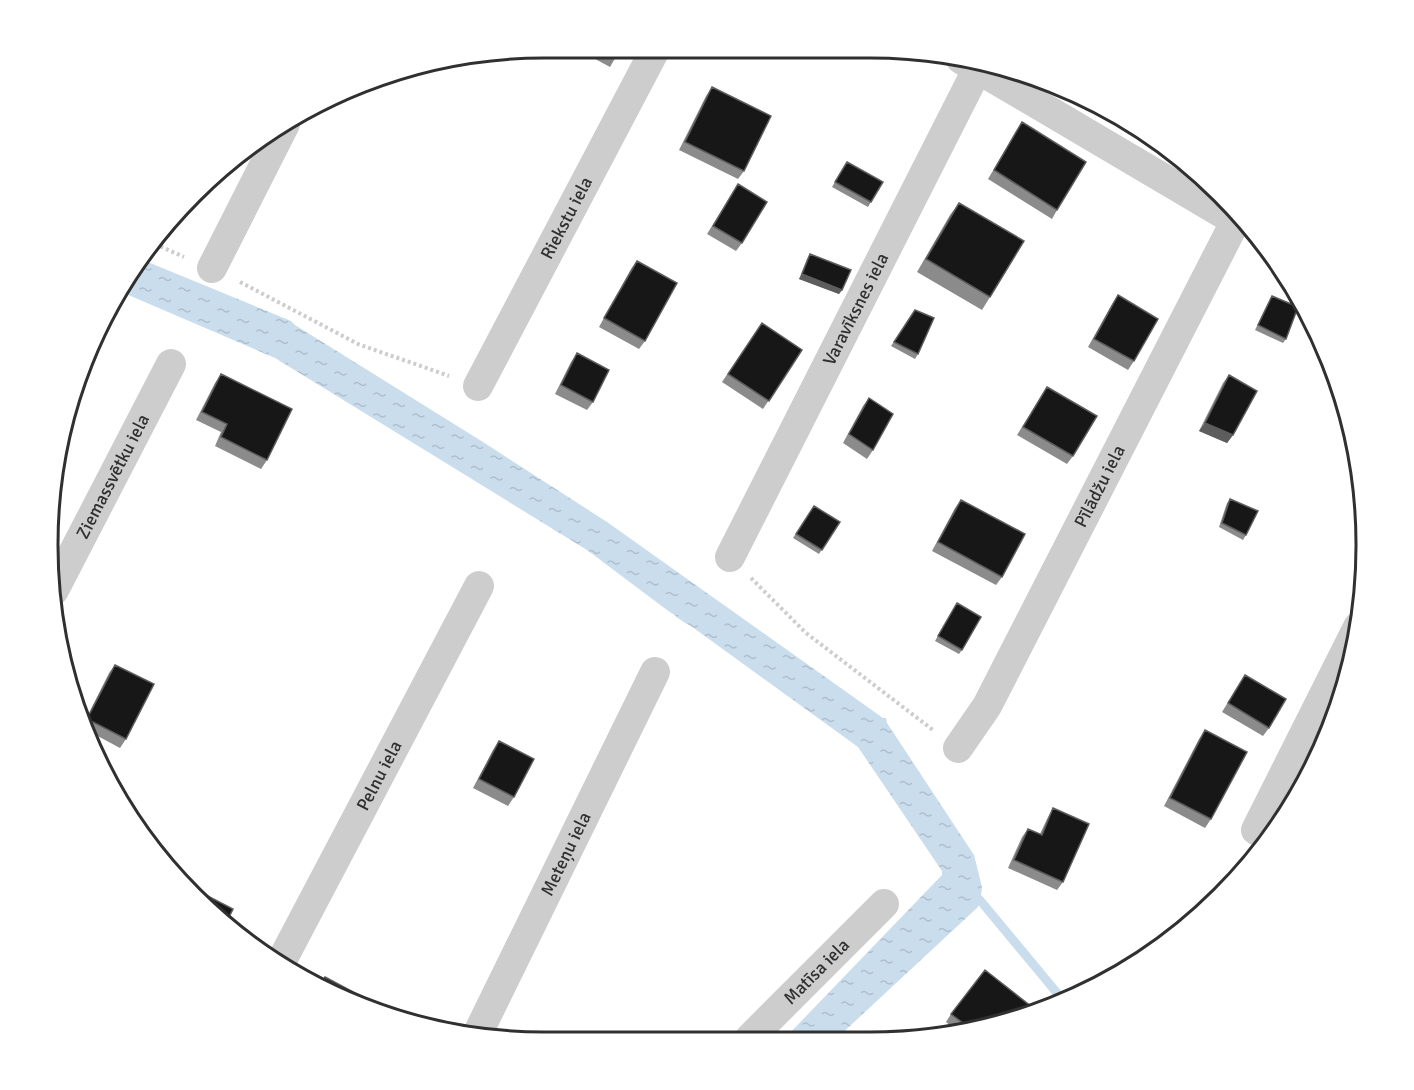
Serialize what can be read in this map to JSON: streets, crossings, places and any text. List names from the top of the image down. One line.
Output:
{"streets":{"street":["Riekstu iela","Varavīksnes iela","Ziemassvētku iela","Pīlādžu iela","Pelnu iela","Meteņu iela","Matīsa iela"]}}
